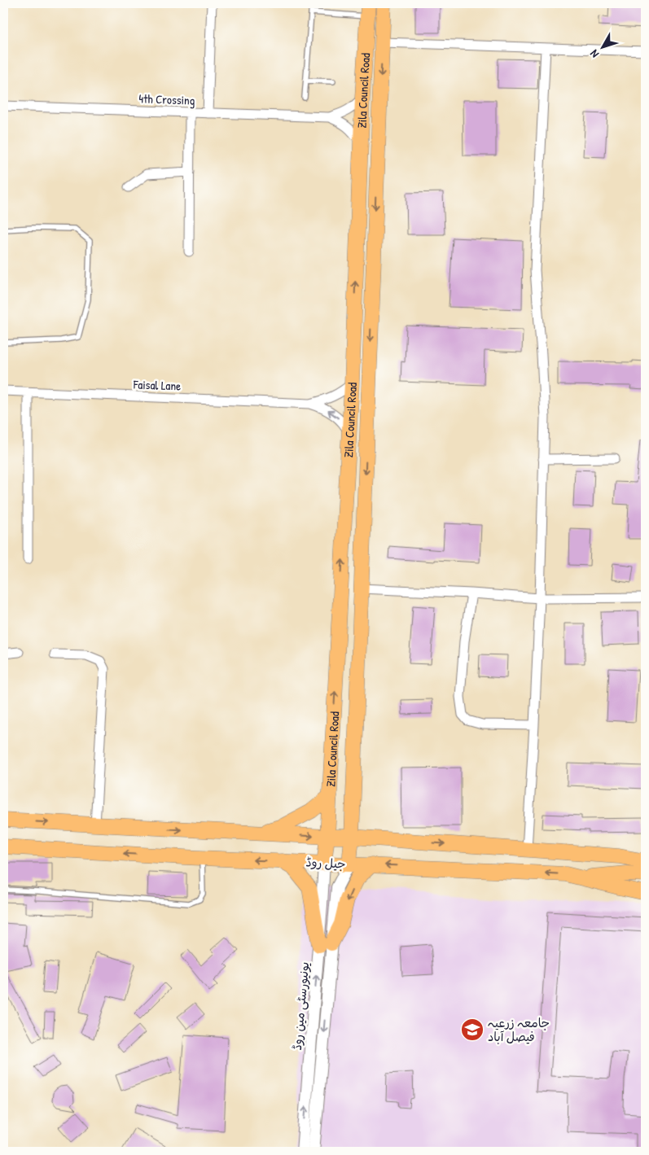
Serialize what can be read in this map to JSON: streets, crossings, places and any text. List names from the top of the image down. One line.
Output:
{"streets":{"main road":["Zila Council Road","جیل روڈ"],"street":["4th Crossing","Faisal Lane","یونیورسٹی مین روڈ"]},"crossings":[["Zila Council Road","4th Crossing"],["Zila Council Road","Faisal Lane"],["Zila Council Road","جیل روڈ"],["Zila Council Road","یونیورسٹی مین روڈ"],["جیل روڈ","یونیورسٹی مین روڈ"]],"places":{"school or university":["جامعہ زرعیہ فیصل آباد"]},"north":"bottom left"}
